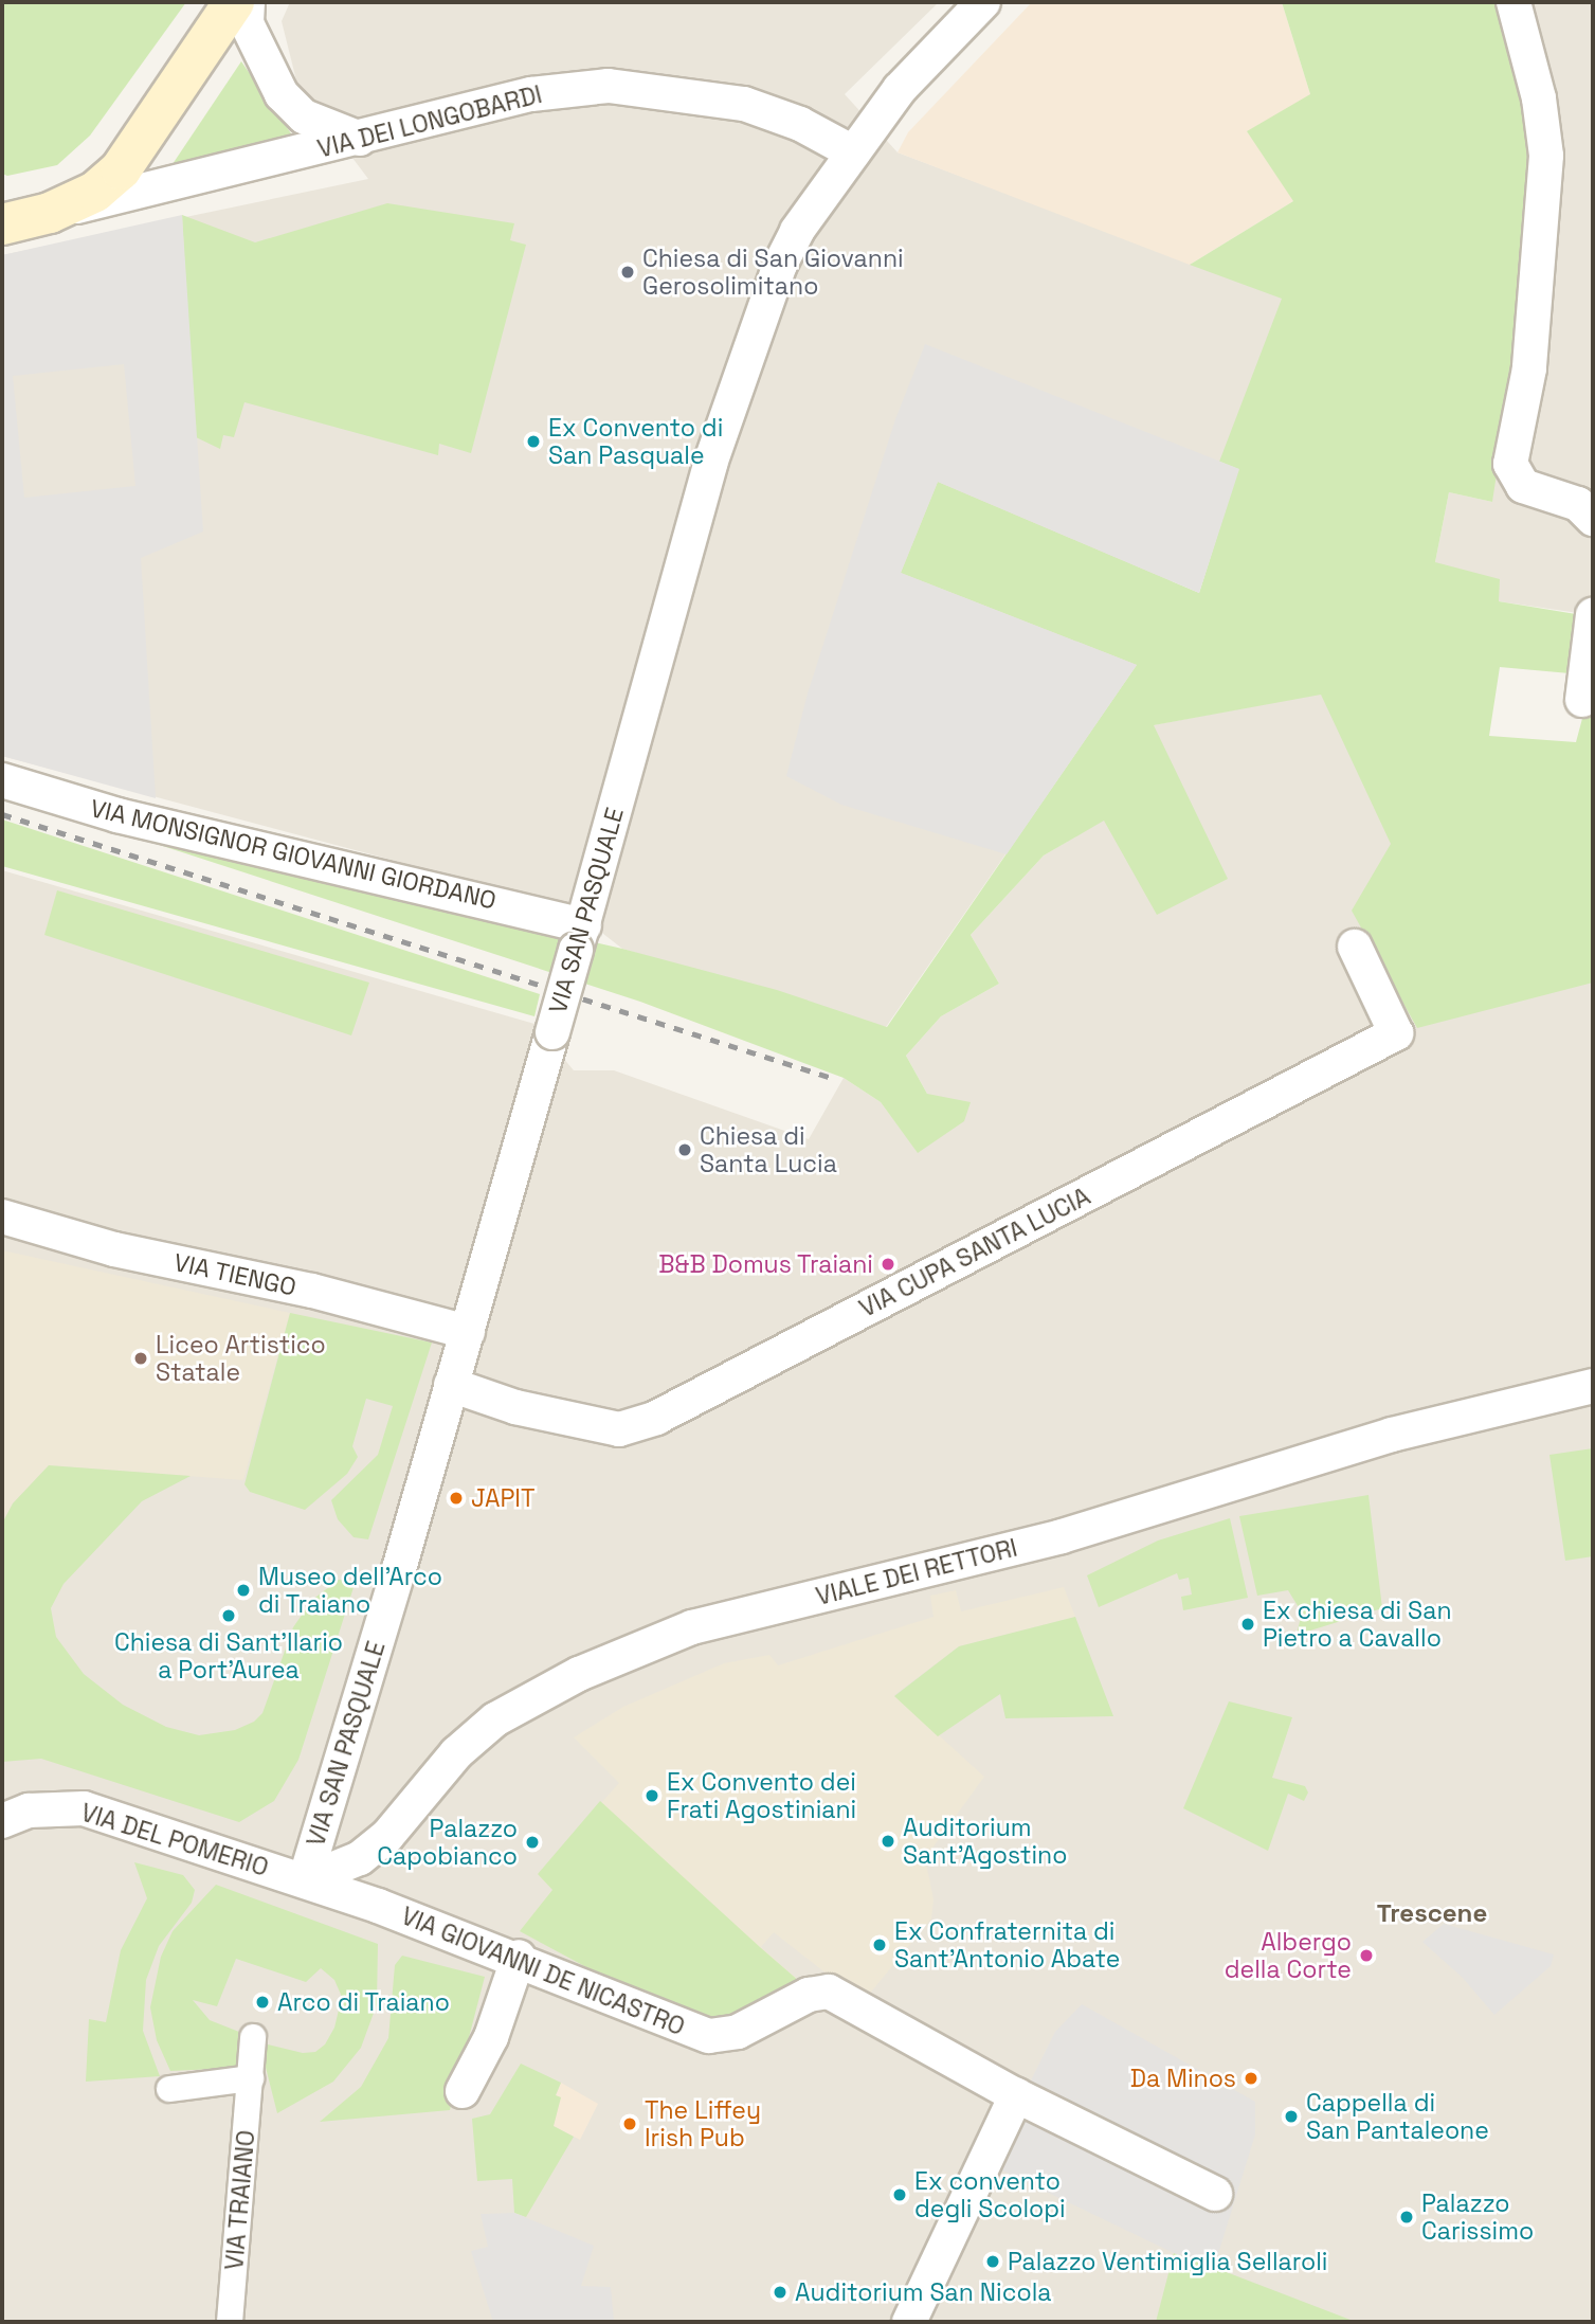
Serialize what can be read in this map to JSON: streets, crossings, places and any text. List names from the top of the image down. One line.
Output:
{"streets":{"main road":["VIA DEI LONGOBARDI"],"street":["VIA MONSIGNOR GIOVANNI GIORDANO","VIA SAN PASQUALE","VIA CUPA SANTA LUCIA","VIA TIENGO","VIALE DEI RETTORI","VIA DEL POMERIO","VIA GIOVANNI DE NICASTRO","VIA TRAIANO"]},"crossings":[["VIA DEI LONGOBARDI","VIA SAN PASQUALE"],["VIA MONSIGNOR GIOVANNI GIORDANO","VIA SAN PASQUALE"],["VIA SAN PASQUALE","VIA CUPA SANTA LUCIA"],["VIA SAN PASQUALE","VIA TIENGO"],["VIA SAN PASQUALE","VIALE DEI RETTORI"],["VIA SAN PASQUALE","VIA DEL POMERIO"],["VIA SAN PASQUALE","VIA GIOVANNI DE NICASTRO"],["VIALE DEI RETTORI","VIA DEL POMERIO"],["VIALE DEI RETTORI","VIA GIOVANNI DE NICASTRO"],["VIA DEL POMERIO","VIA GIOVANNI DE NICASTRO"]],"districts":["Trescene"],"places":["Chiesa di San Giovanni Gerosolimitano","Ex Convento di San Pasquale","Chiesa di Santa Lucia","B&B Domus Traiani","Liceo Artistico Statale","JAPIT","Museo dell'Arco di Traiano","Chiesa di Sant'Ilario a Port'Aurea","Ex chiesa di San Pietro a Cavallo","Ex Convento dei Frati Agostiniani","Auditorium Sant'Agostino","Palazzo Capobianco","Ex Confraternita di Sant'Antonio Abate","Albergo della Corte","Arco di Traiano","Da Minos","Cappella di San Pantaleone","The Liffey Irish Pub","Ex convento degli Scolopi","Palazzo Carissimo","Palazzo Ventimiglia Sellaroli","Auditorium San Nicola"]}
